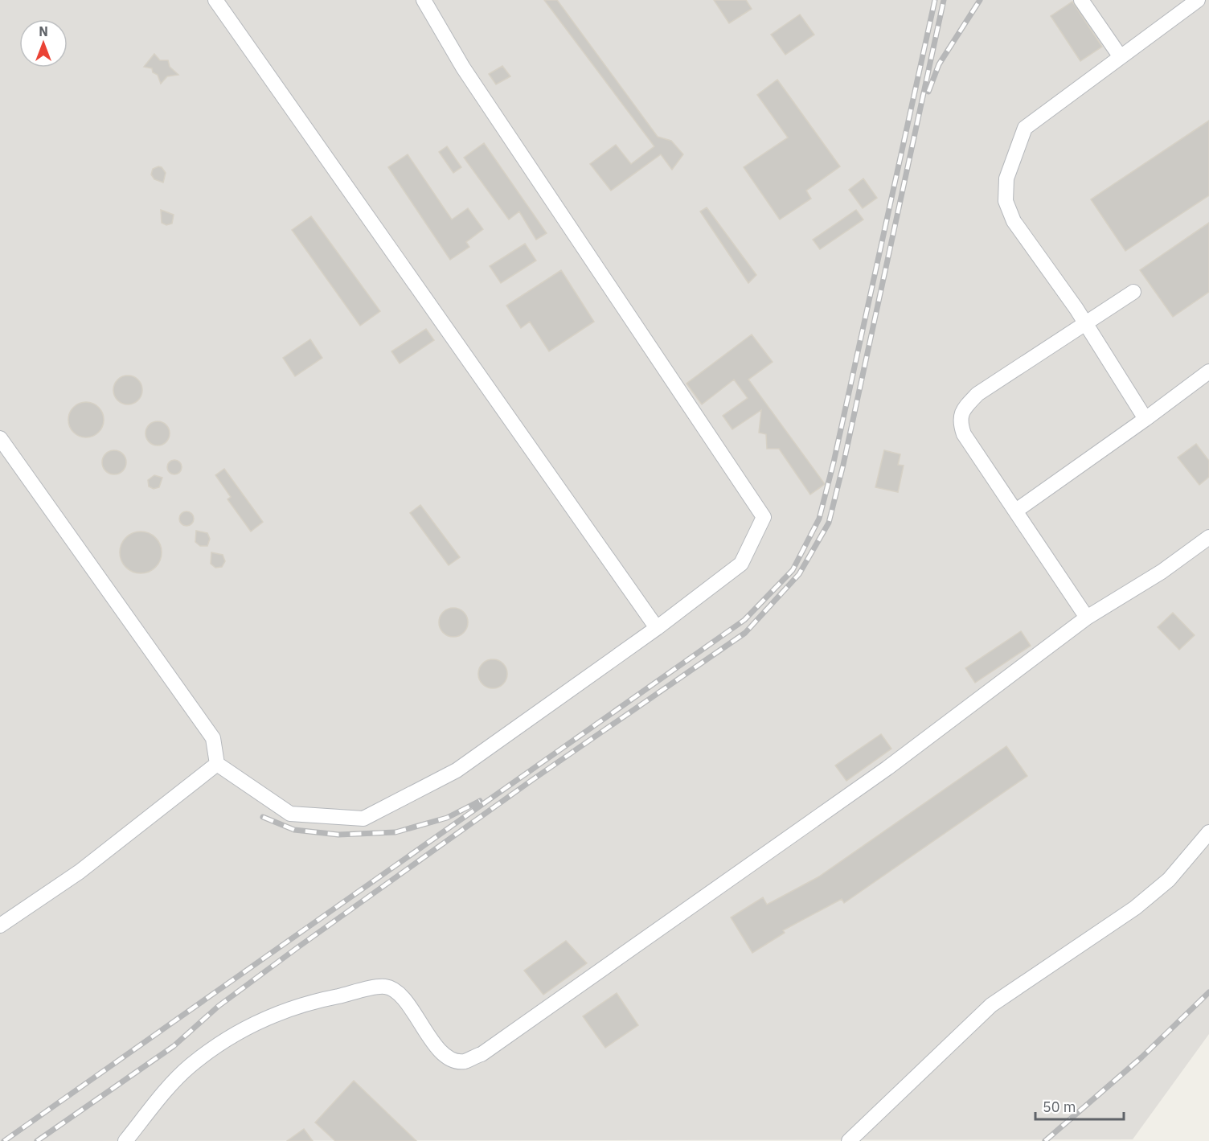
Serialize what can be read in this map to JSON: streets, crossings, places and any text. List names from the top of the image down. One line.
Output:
{"scale_bar":"50 m","north":"top"}
